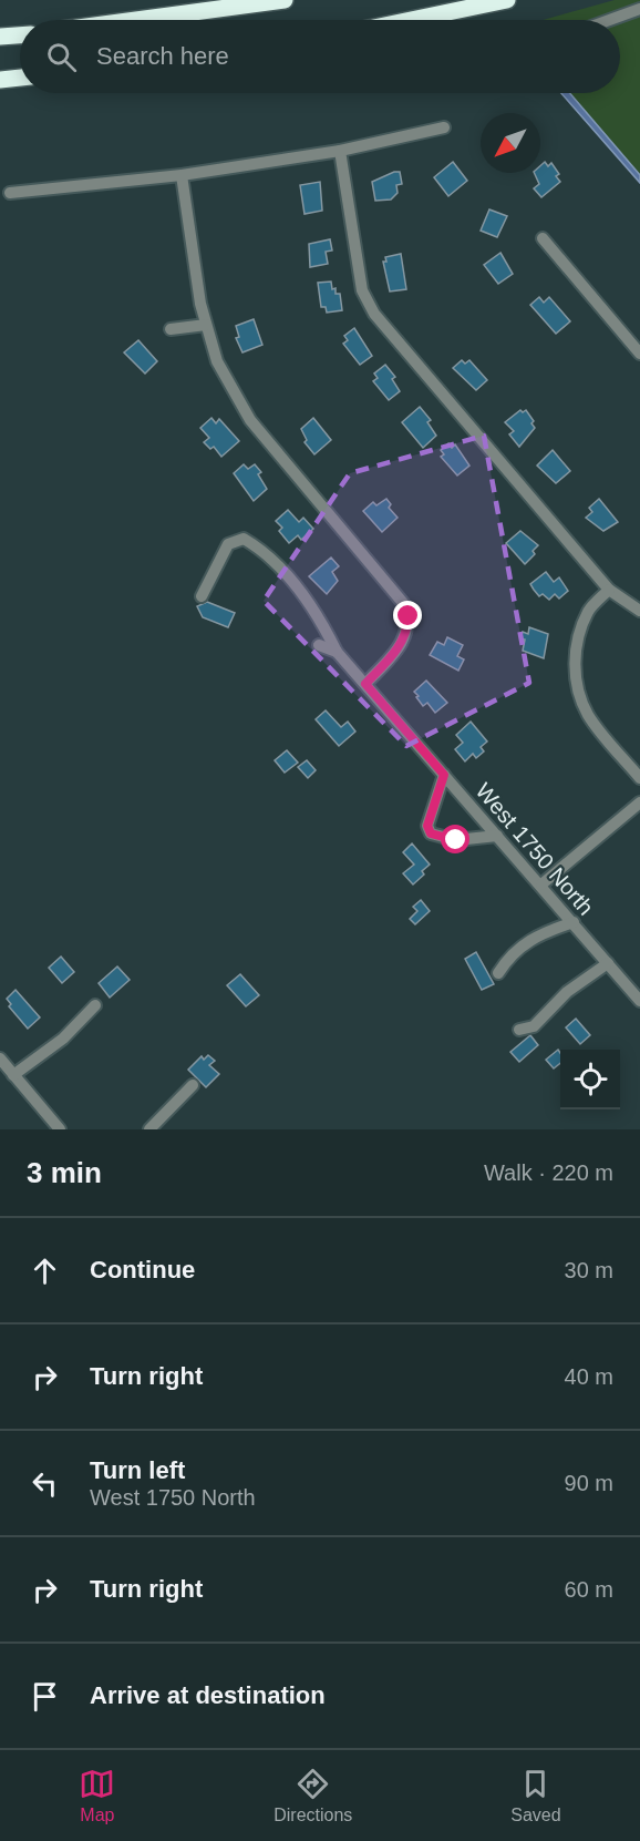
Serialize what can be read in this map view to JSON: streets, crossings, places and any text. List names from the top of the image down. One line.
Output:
{"streets":{"street":["West 1750 North"]},"north":"bottom left","page":{"search":"Search here","heading":["3 min","Walk · 220 m"],"list":[["Continue","30 m"],["Turn right","40 m"],["Turn left","West 1750 North","90 m"],["Turn right","60 m"],"Arrive at destination"],"nav":["Map","Directions","Saved"]}}
